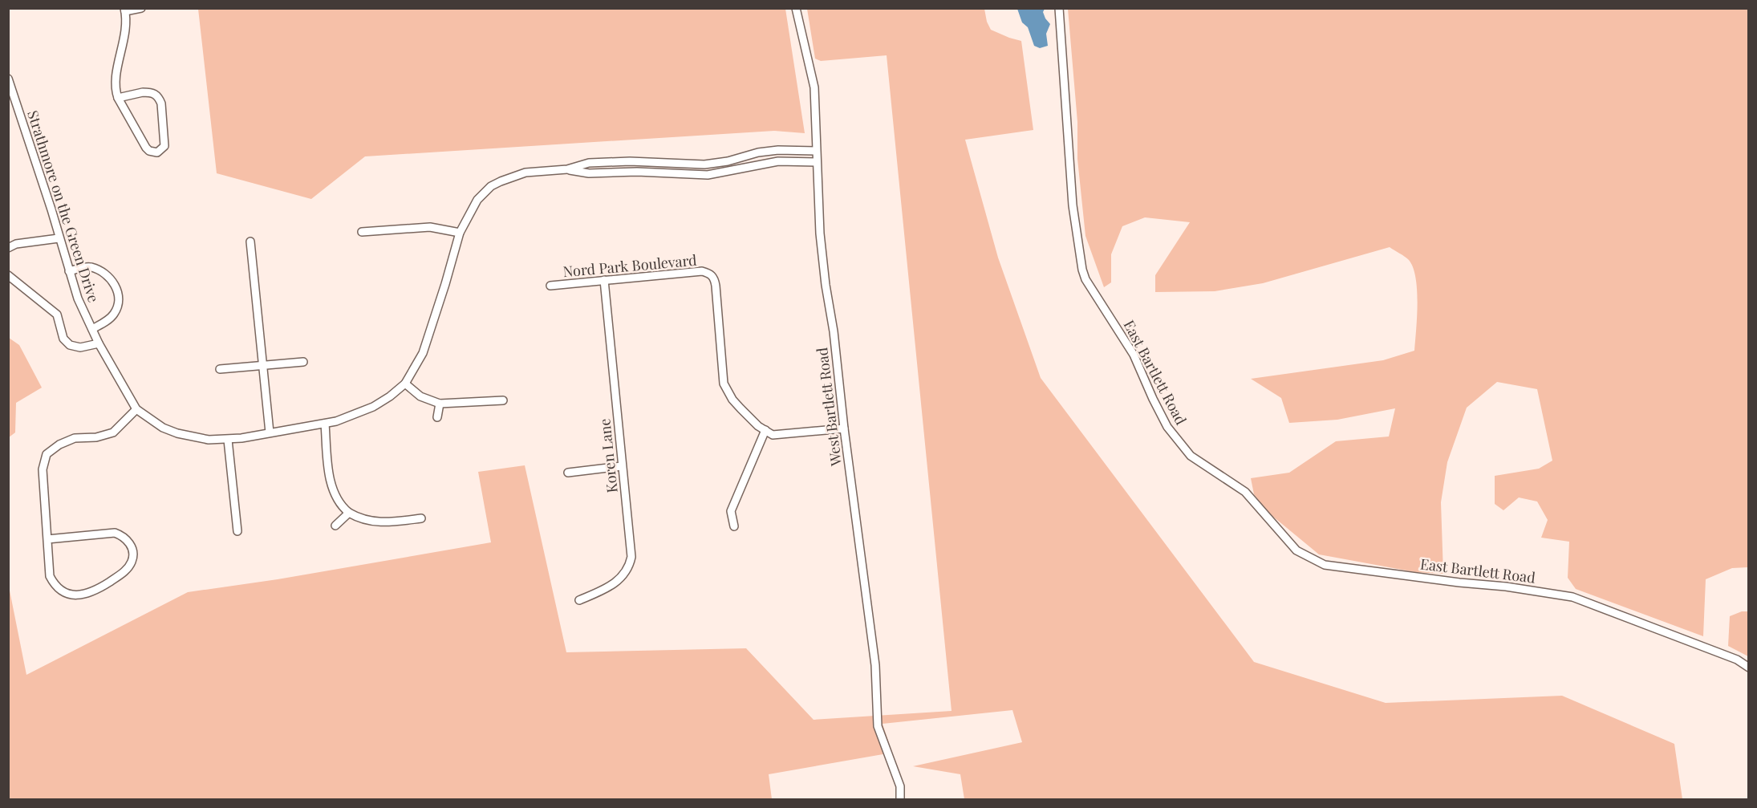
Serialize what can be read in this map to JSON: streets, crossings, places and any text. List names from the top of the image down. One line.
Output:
{"streets":{"street":["Strathmore on the Green Drive","Nord Park Boulevard","East Bartlett Road","West Bartlett Road","Koren Lane"]},"crossings":[["Strathmore on the Green Drive","West Bartlett Road"],["Nord Park Boulevard","Koren Lane"]]}
